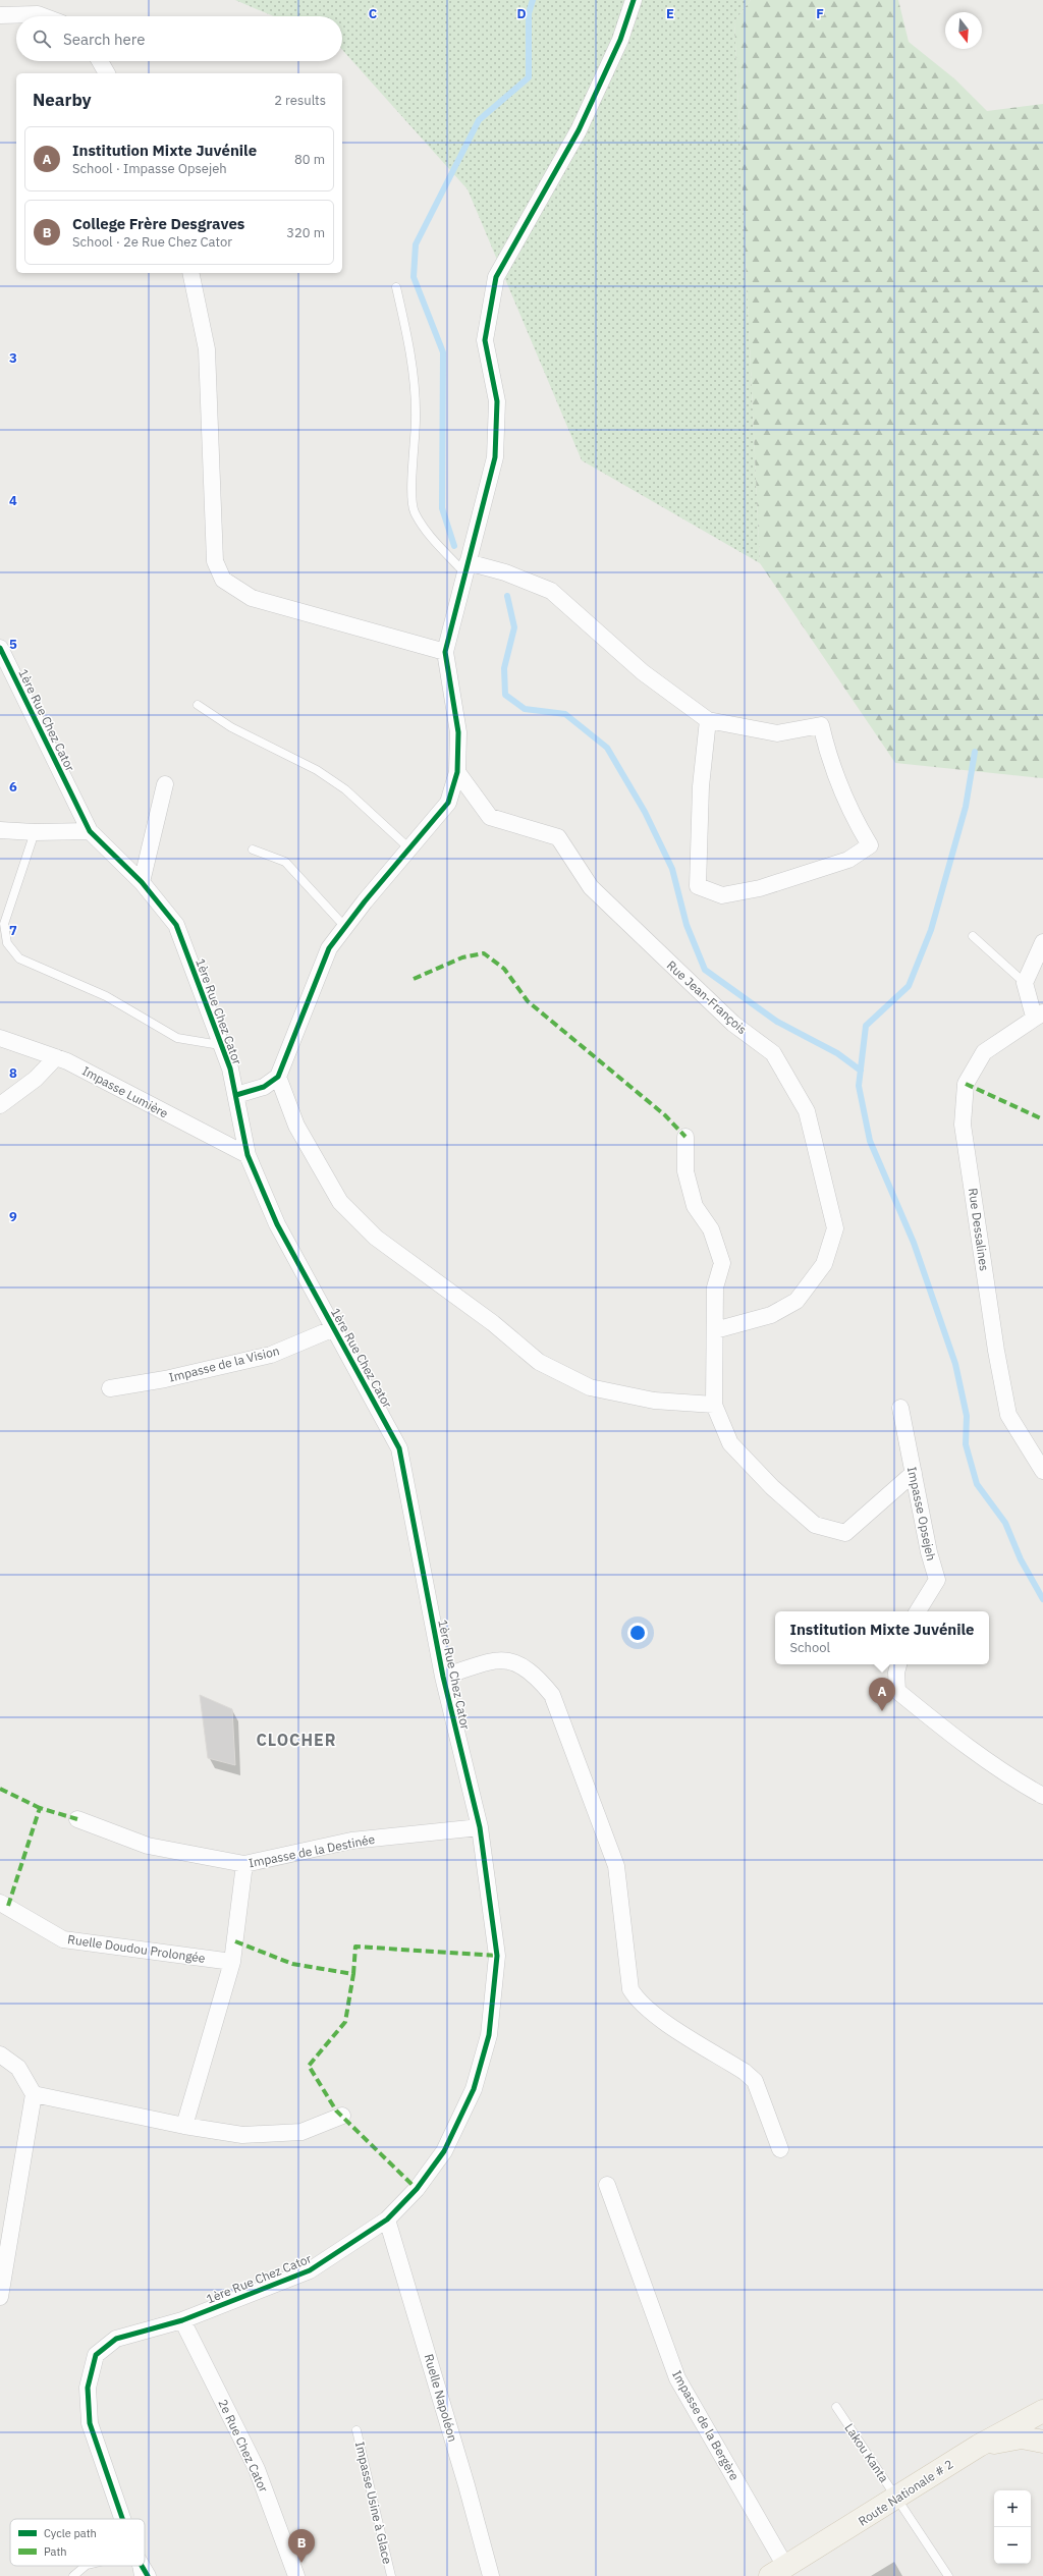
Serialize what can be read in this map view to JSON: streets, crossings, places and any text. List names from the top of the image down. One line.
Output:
{"streets":{"main road":["Route Nationale # 2"],"street":["1ère Rue Chez Cator","Rue Jean-François","Impasse Lumière","Rue Dessalines","Impasse de la Vision","Impasse Opsejeh","Impasse de la Destinée","Ruelle Doudou Prolongée","Ruelle Napoléon","Impasse de la Bergère","2e Rue Chez Cator"],"lane":["Lakou Kanta","Impasse Usine à Glace"]},"crossings":[["1ère Rue Chez Cator","Impasse Lumière"],["1ère Rue Chez Cator","Impasse de la Vision"],["1ère Rue Chez Cator","Impasse de la Destinée"],["1ère Rue Chez Cator","Ruelle Napoléon"],["1ère Rue Chez Cator","2e Rue Chez Cator"],["Impasse de la Bergère","Route Nationale # 2"],["Lakou Kanta","Route Nationale # 2"]],"districts":["CLOCHER"],"legend":["Cycle path","Path"],"north":"bottom","page":{"search":"Search here","heading":["Nearby","2 results"],"list":[{"mark":"A","name":"Institution Mixte Juvénile","note":"School · Impasse Opsejeh","value":"80 m"},{"mark":"B","name":"College Frère Desgraves","note":"School · 2e Rue Chez Cator","value":"320 m"}],"popup":["Institution Mixte Juvénile","School"],"pins":["A","B"],"map_buttons":["+","−"]},"grid":{"columns":["C","D","E","F"],"rows":["3","4","5","6","7","8","9"]}}
